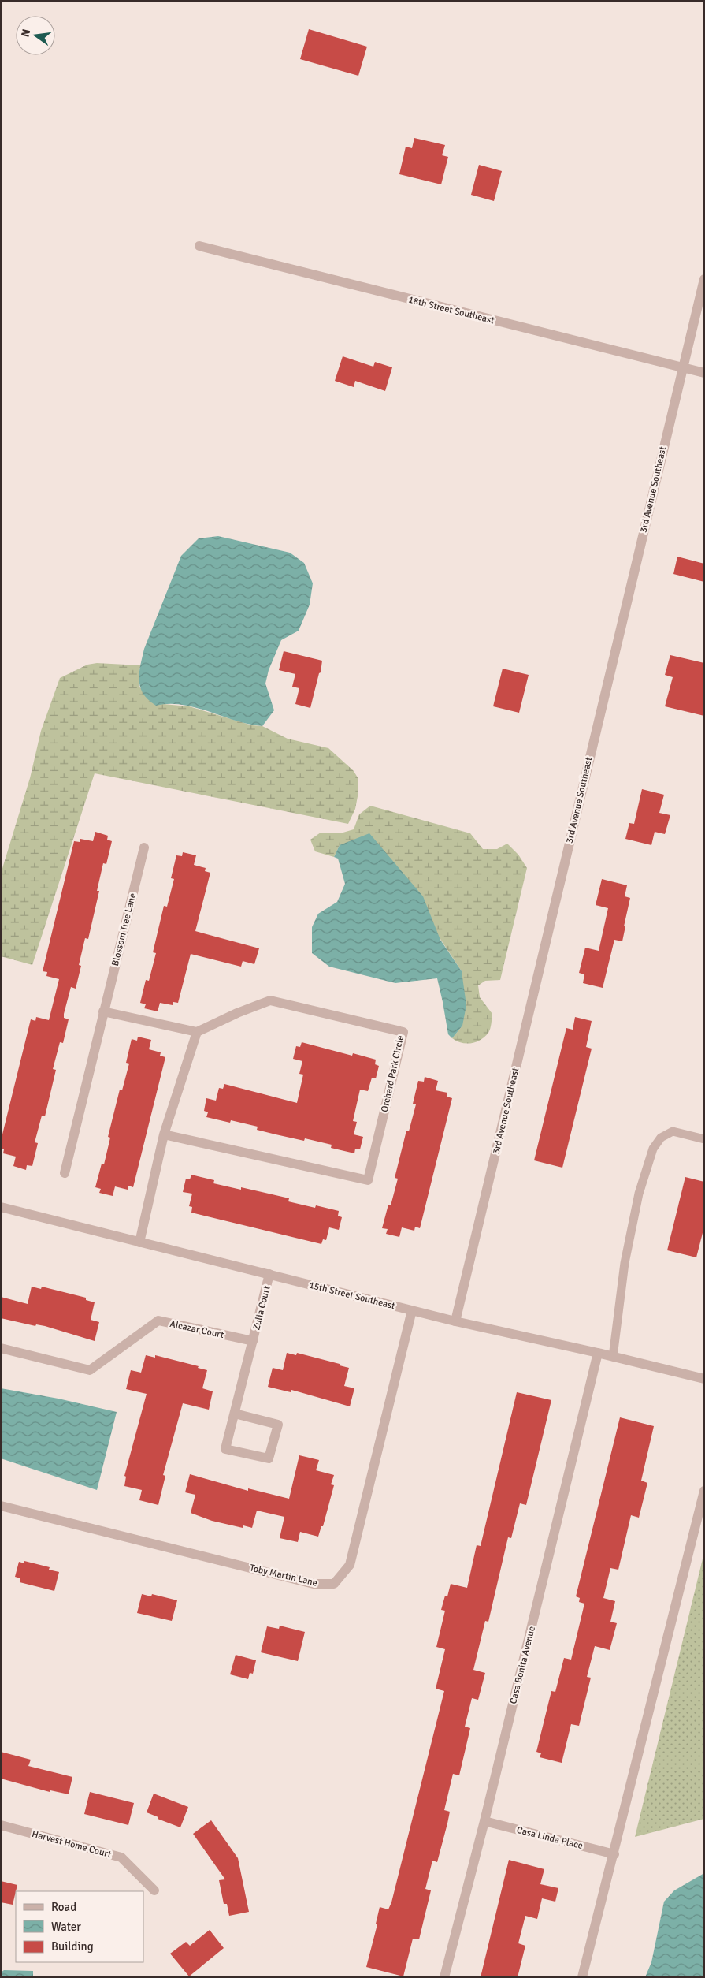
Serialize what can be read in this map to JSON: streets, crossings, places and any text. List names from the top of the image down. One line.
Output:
{"streets":{"street":["18th Street Southeast","3rd Avenue Southeast","Blossom Tree Lane","Orchard Park Circle","15th Street Southeast","Zulia Court","Alcazar Court","Toby Martin Lane","Casa Bonita Avenue","Casa Linda Place","Harvest Home Court"]},"crossings":[["18th Street Southeast","3rd Avenue Southeast"],["3rd Avenue Southeast","15th Street Southeast"],["15th Street Southeast","Zulia Court"],["15th Street Southeast","Toby Martin Lane"],["15th Street Southeast","Casa Bonita Avenue"],["Zulia Court","Alcazar Court"],["Casa Bonita Avenue","Casa Linda Place"]],"legend":["Road","Water","Building"],"north":"left"}
